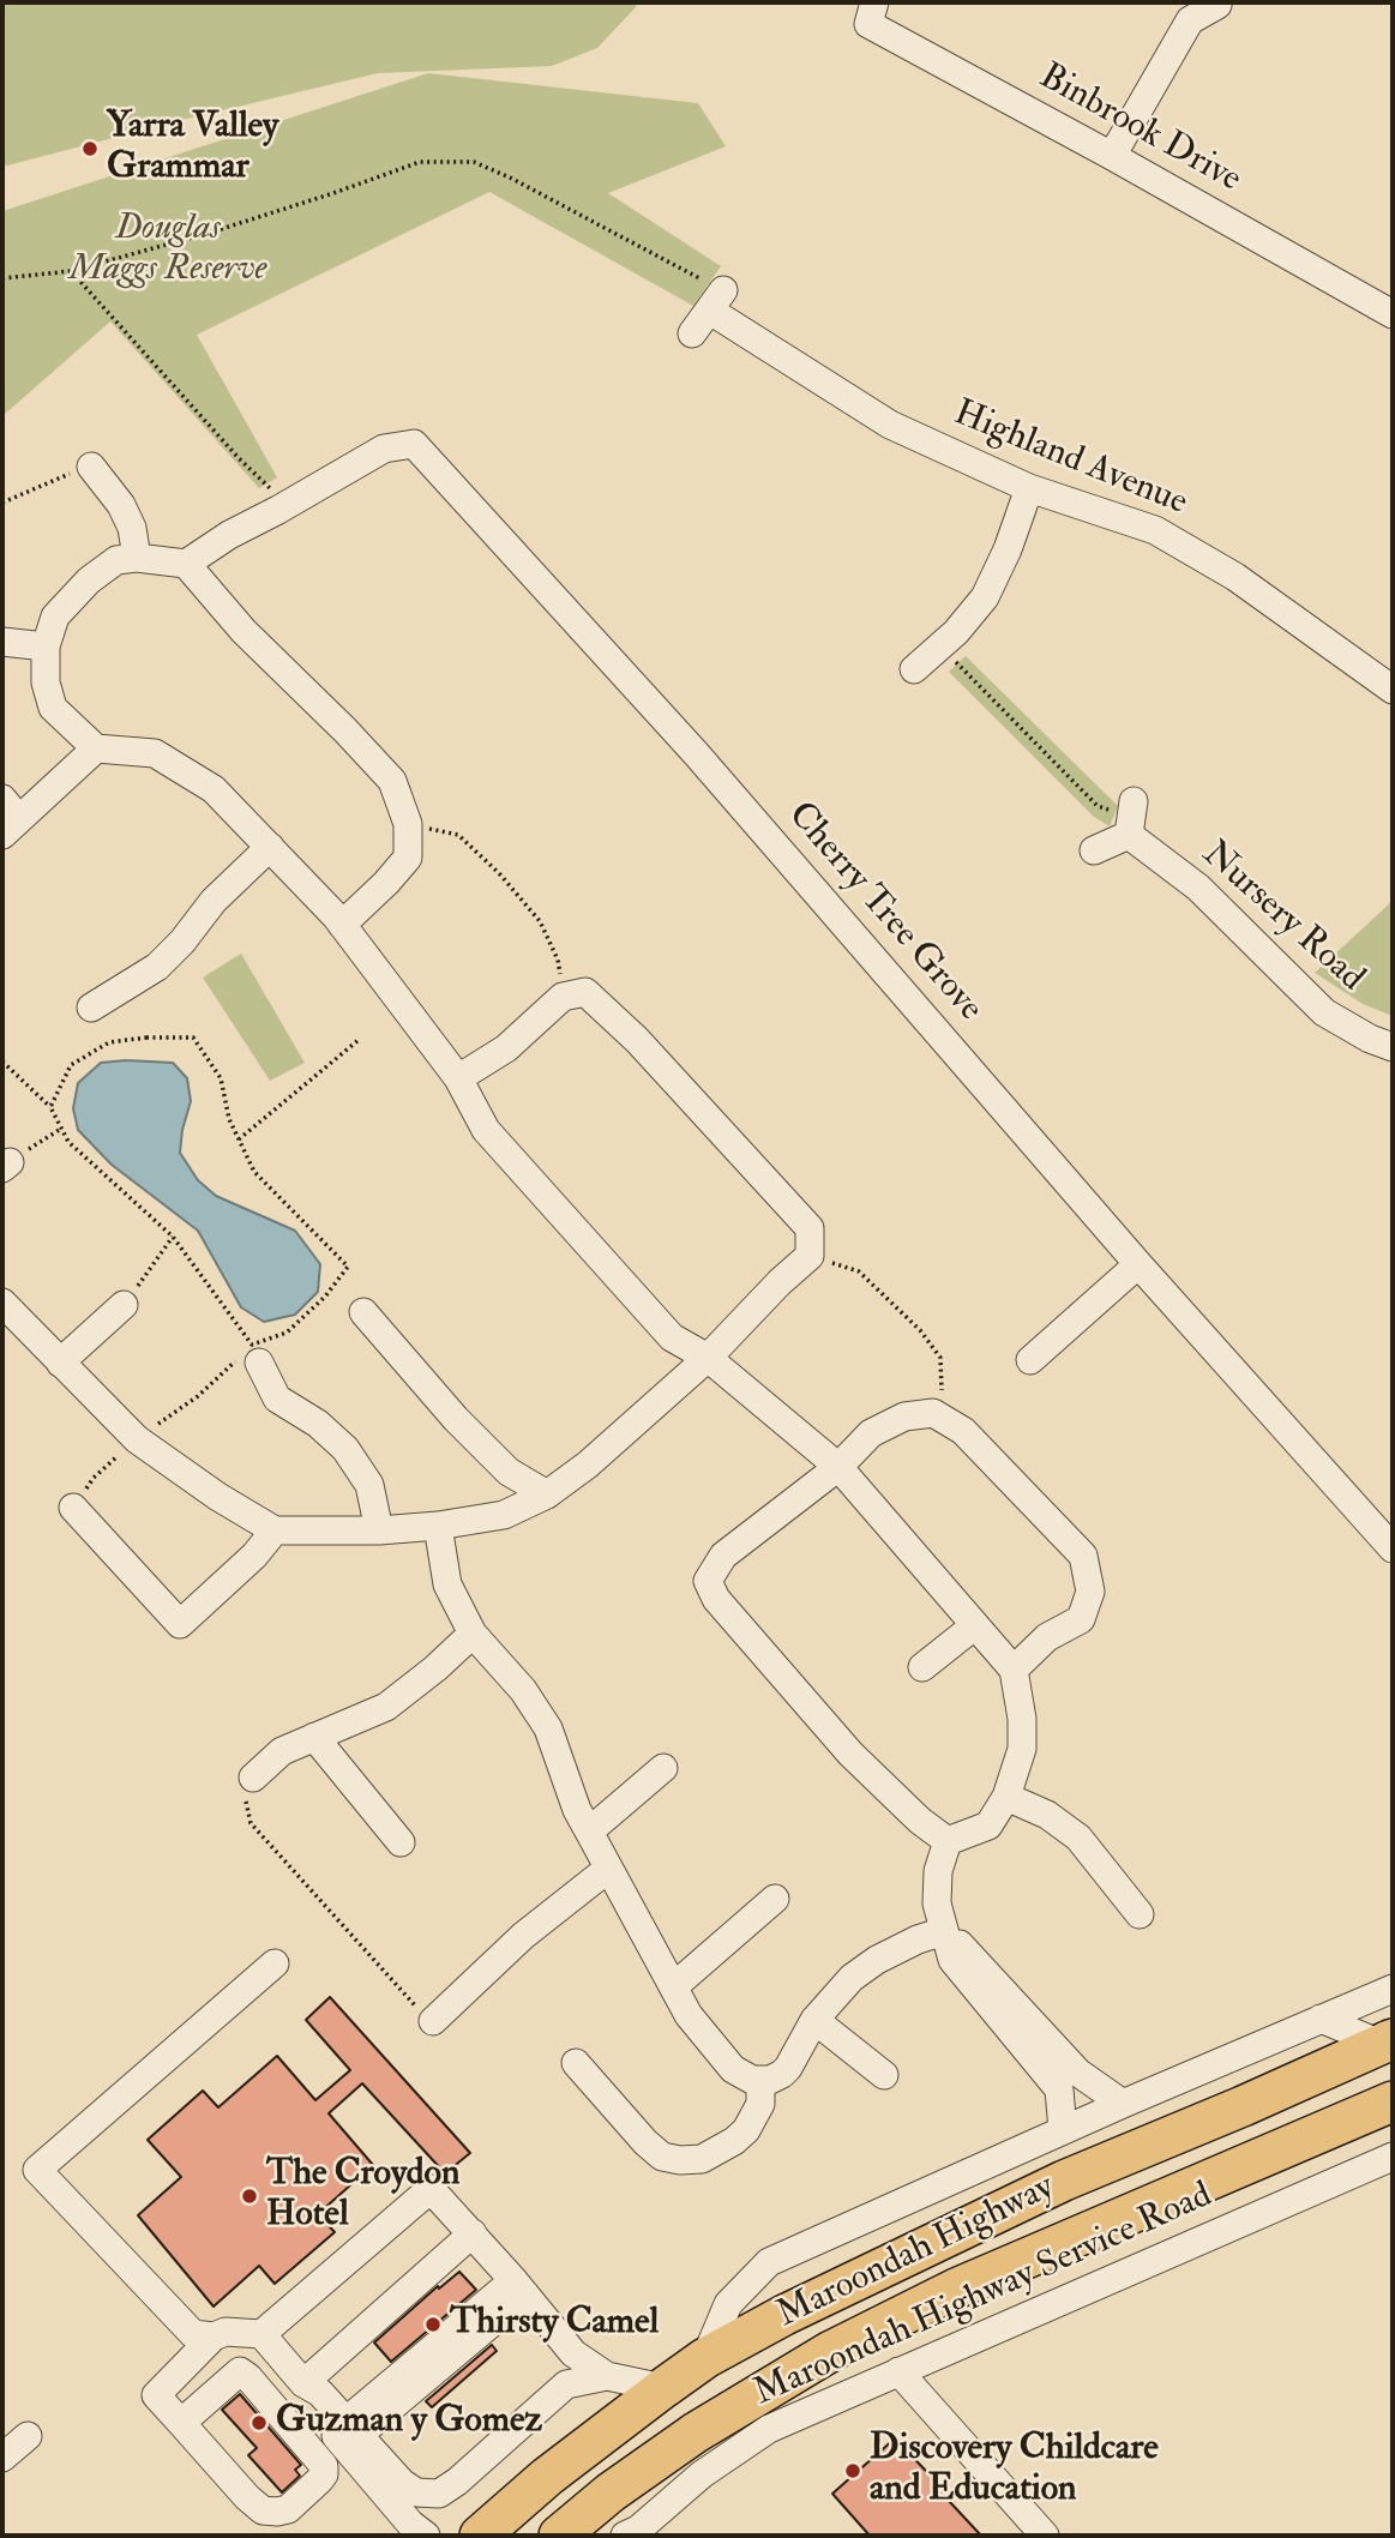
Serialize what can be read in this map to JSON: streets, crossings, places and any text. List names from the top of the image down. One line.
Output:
{"streets":{"highway":["Maroondah Highway"],"street":["Binbrook Drive","Highland Avenue","Cherry Tree Grove","Nursery Road","Maroondah Highway Service Road"]},"crossings":[["Maroondah Highway","Maroondah Highway Service Road"]],"parks":["Douglas Maggs Reserve"],"places":["Yarra Valley Grammar","The Croydon Hotel","Thirsty Camel","Guzman y Gomez","Discovery Childcare and Education"]}
